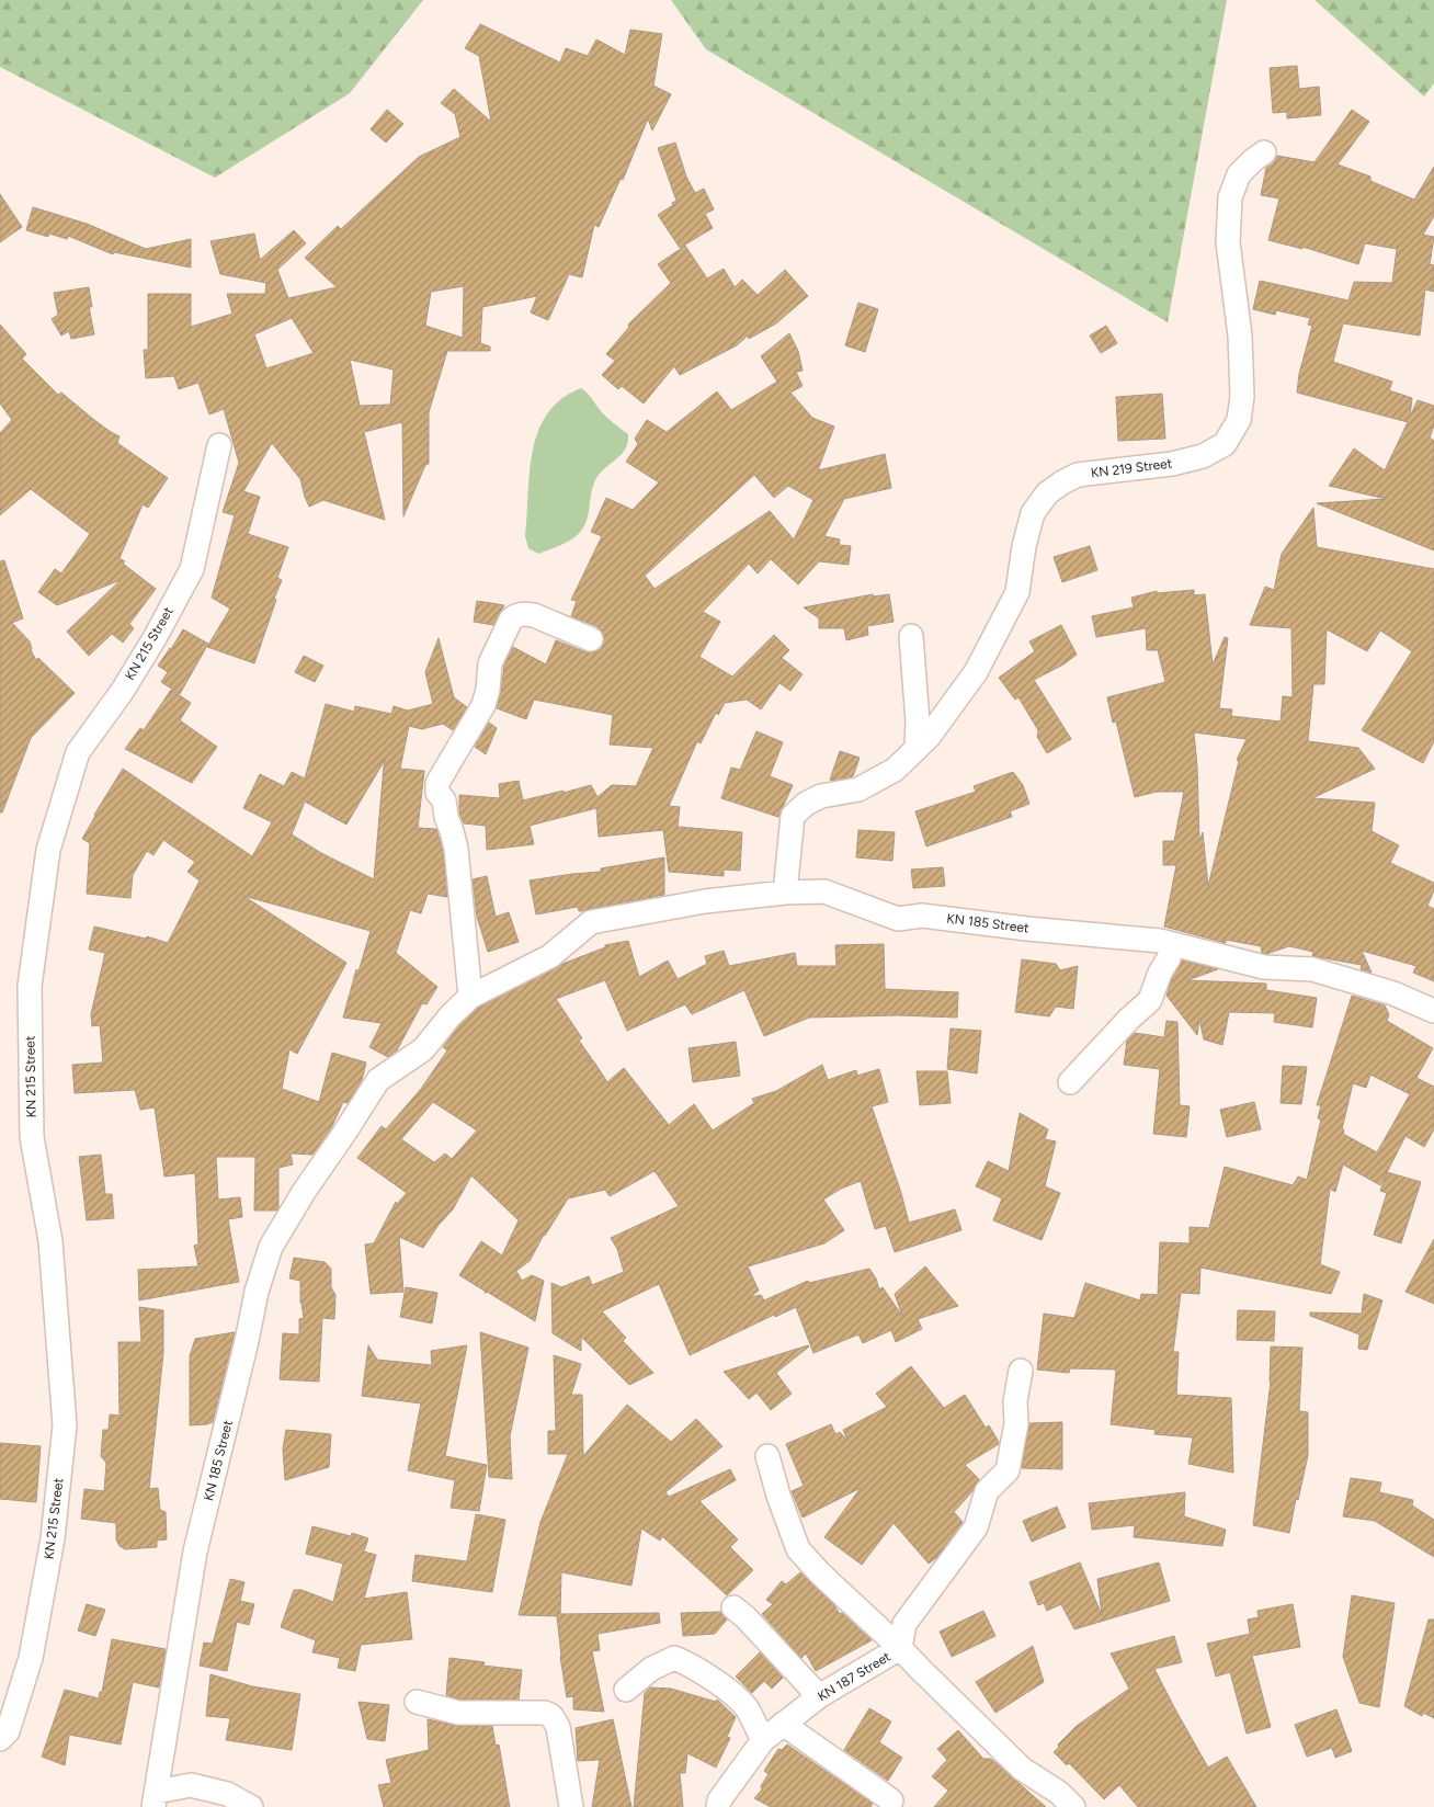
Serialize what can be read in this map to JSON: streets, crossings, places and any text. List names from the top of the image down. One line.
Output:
{"streets":{"street":["KN 219 Street","KN 215 Street","KN 185 Street","KN 187 Street"]},"crossings":[["KN 219 Street","KN 185 Street"]]}
